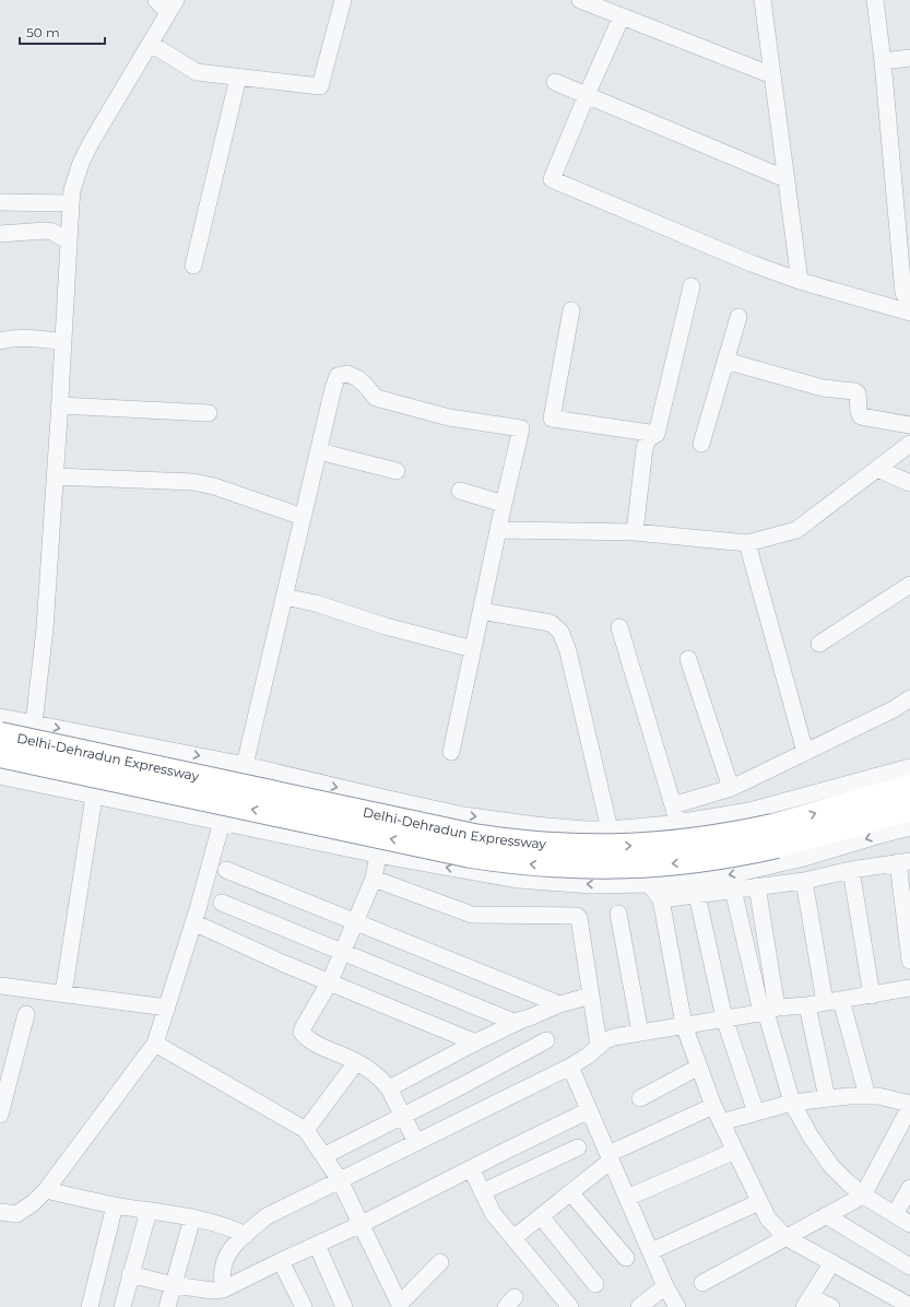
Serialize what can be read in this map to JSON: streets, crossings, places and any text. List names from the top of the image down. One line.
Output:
{"streets":{"highway":["Delhi-Dehradun Expressway"]},"scale_bar":"50 m"}
